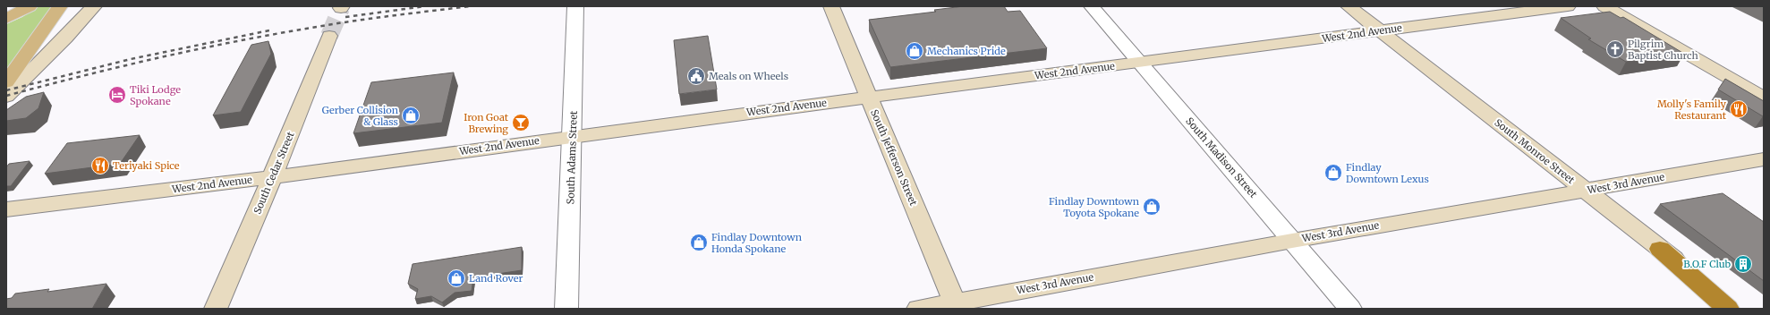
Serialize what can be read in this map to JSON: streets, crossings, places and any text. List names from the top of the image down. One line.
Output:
{"streets":{"main road":["West 2nd Avenue","South Monroe Street","South Jefferson Street","South Cedar Street","West 3rd Avenue"],"street":["South Adams Street","South Madison Street"]},"crossings":[["West 2nd Avenue","South Monroe Street"],["West 2nd Avenue","South Adams Street"],["West 2nd Avenue","South Jefferson Street"],["West 2nd Avenue","South Madison Street"],["West 2nd Avenue","South Cedar Street"],["South Monroe Street","West 3rd Avenue"],["South Jefferson Street","West 3rd Avenue"],["South Madison Street","West 3rd Avenue"]],"places":{"church":["Pilgrim Baptist Church"],"shop":["Mechanics Pride","Gerber Collision & Glass","Findlay Downtown Lexus","Findlay Downtown Toyota Spokane","Findlay Downtown Honda Spokane","Land Rover"],"public building":["Meals on Wheels"],"hotel":["Tiki Lodge Spokane"],"restaurant":["Molly's Family Restaurant","Teriyaki Spice"],"bar":["Iron Goat Brewing"],"building":["B.O.F Club"]}}
